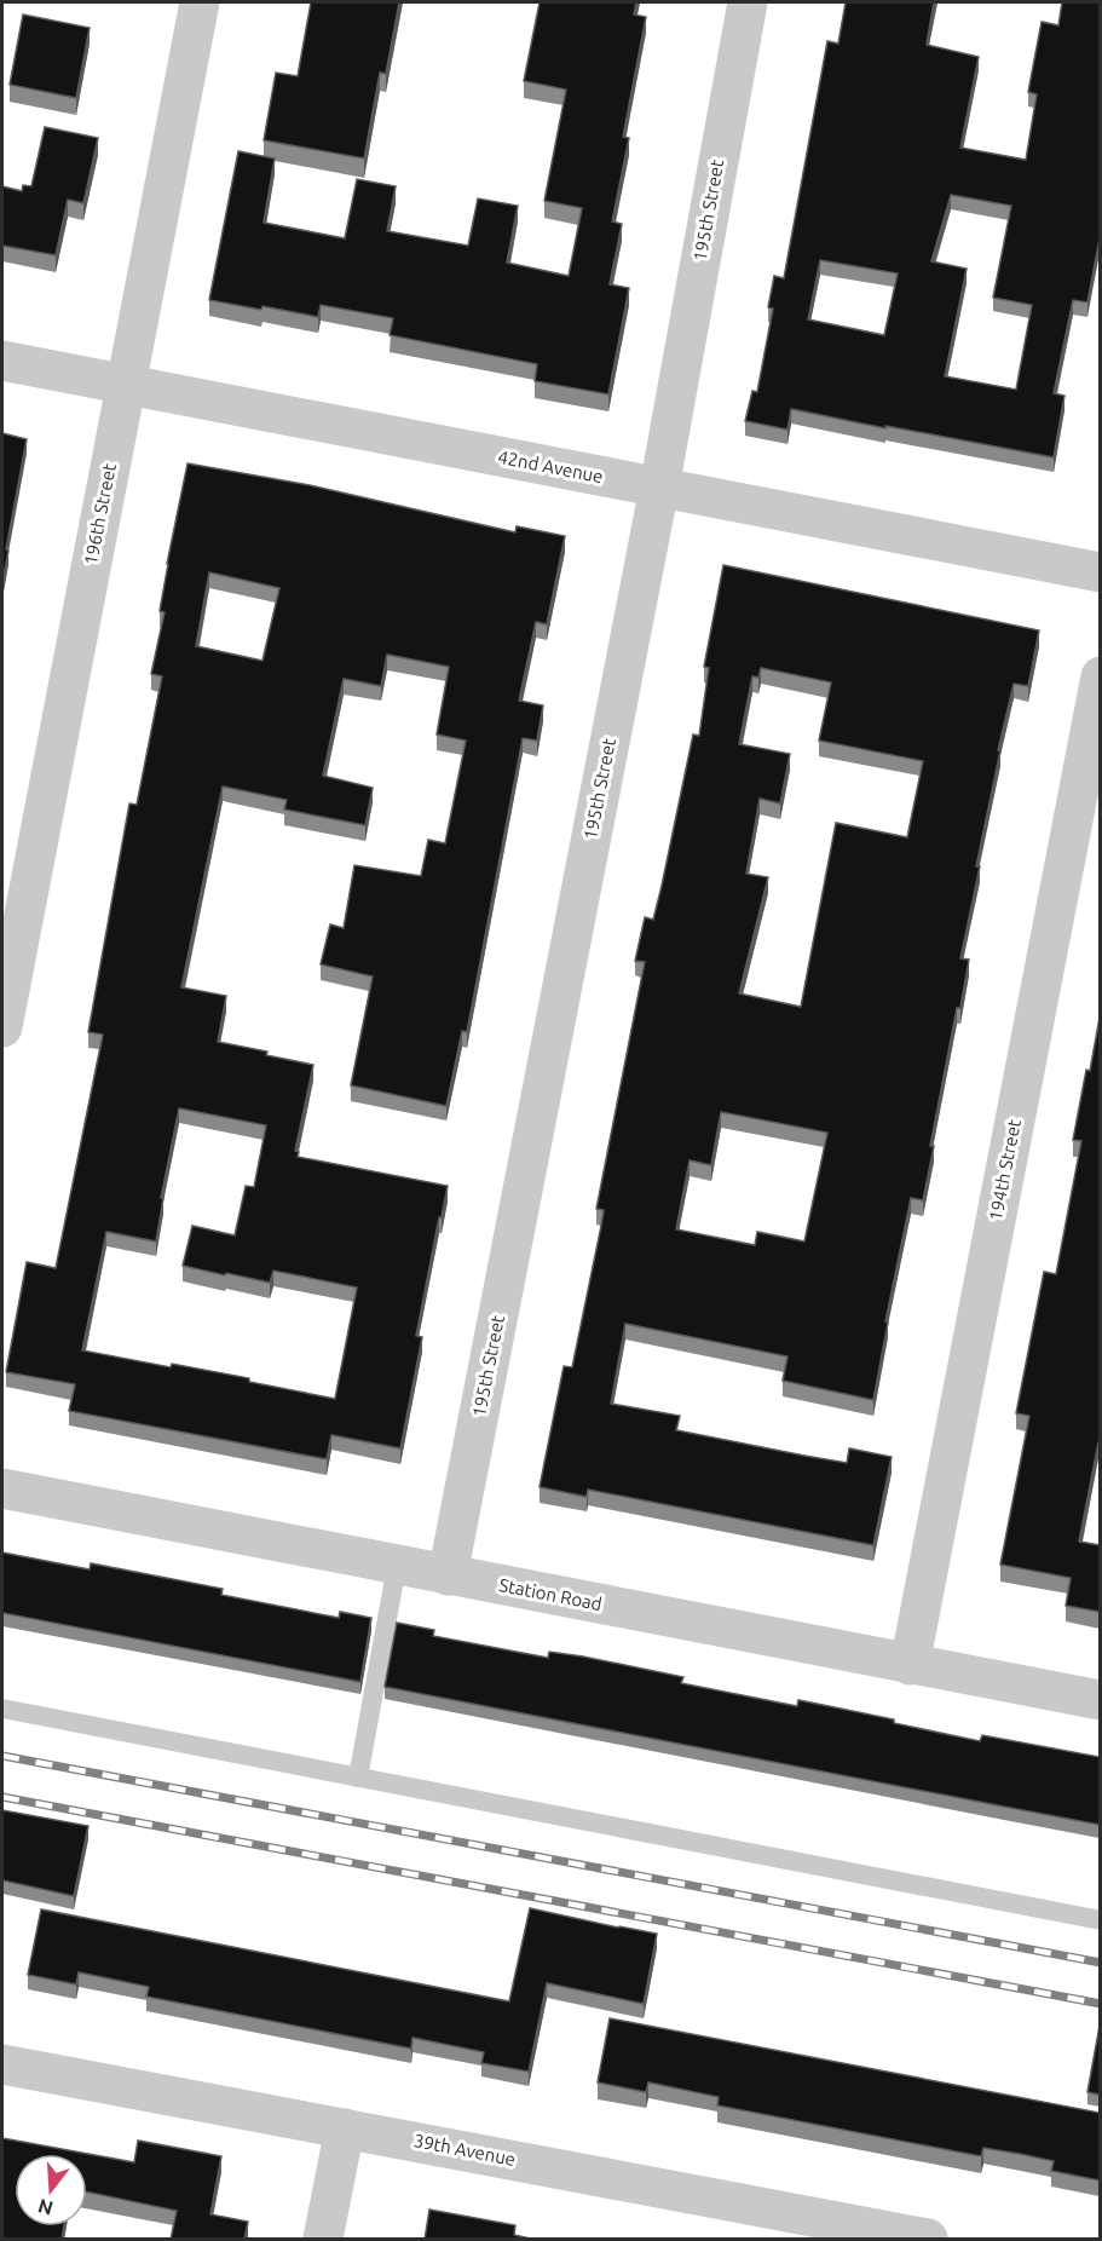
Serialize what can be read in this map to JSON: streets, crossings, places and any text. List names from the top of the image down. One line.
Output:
{"streets":{"street":["195th Street","42nd Avenue","196th Street","194th Street","Station Road","39th Avenue"]},"crossings":[["195th Street","42nd Avenue"],["195th Street","Station Road"],["42nd Avenue","196th Street"],["194th Street","Station Road"]],"north":"bottom"}
